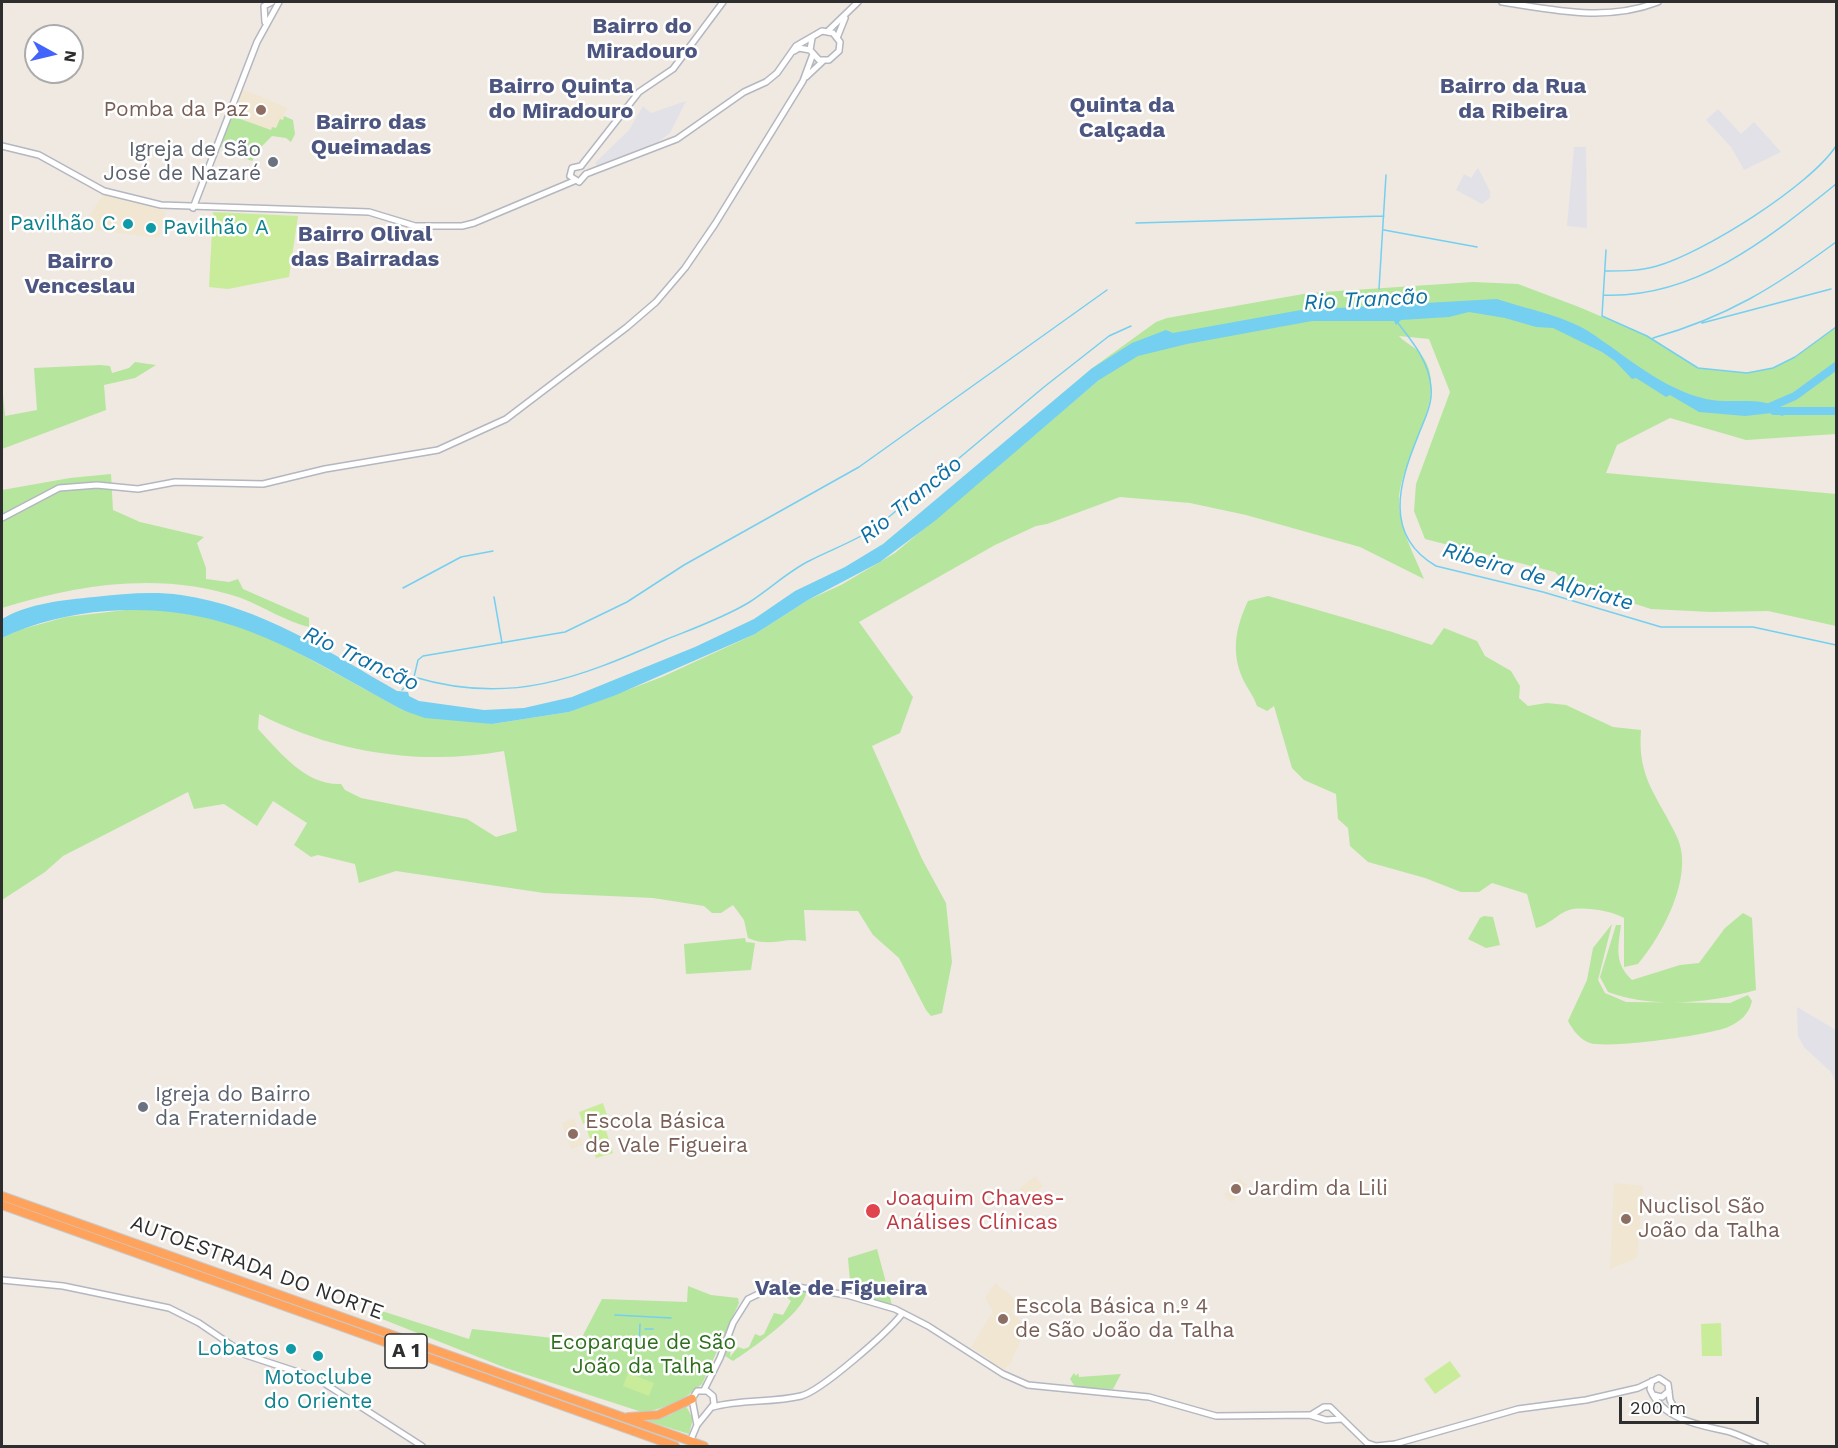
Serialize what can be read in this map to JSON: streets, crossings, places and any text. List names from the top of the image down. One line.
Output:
{"streets":{"highway":["AUTOESTRADA DO NORTE","A 1"]},"districts":["Bairro do Miradouro","Bairro Quinta do Miradouro","Bairro da Rua da Ribeira","Quinta da Calçada","Bairro das Queimadas","Bairro Olival das Bairradas","Bairro Venceslau","Vale de Figueira"],"water":["Rio Trancão","Ribeira de Alpriate"],"parks":["Ecoparque de São João da Talha"],"places":["Pomba da Paz","Igreja de São José de Nazaré","Pavilhão C","Pavilhão A","Igreja do Bairro da Fraternidade","Escola Básica de Vale Figueira","Jardim da Lili","Joaquim Chaves- Análises Clínicas","Nuclisol São João da Talha","Escola Básica n.º 4 de São João da Talha","Lobatos","Motoclube do Oriente"],"scale_bar":"200 m","north":"right"}
